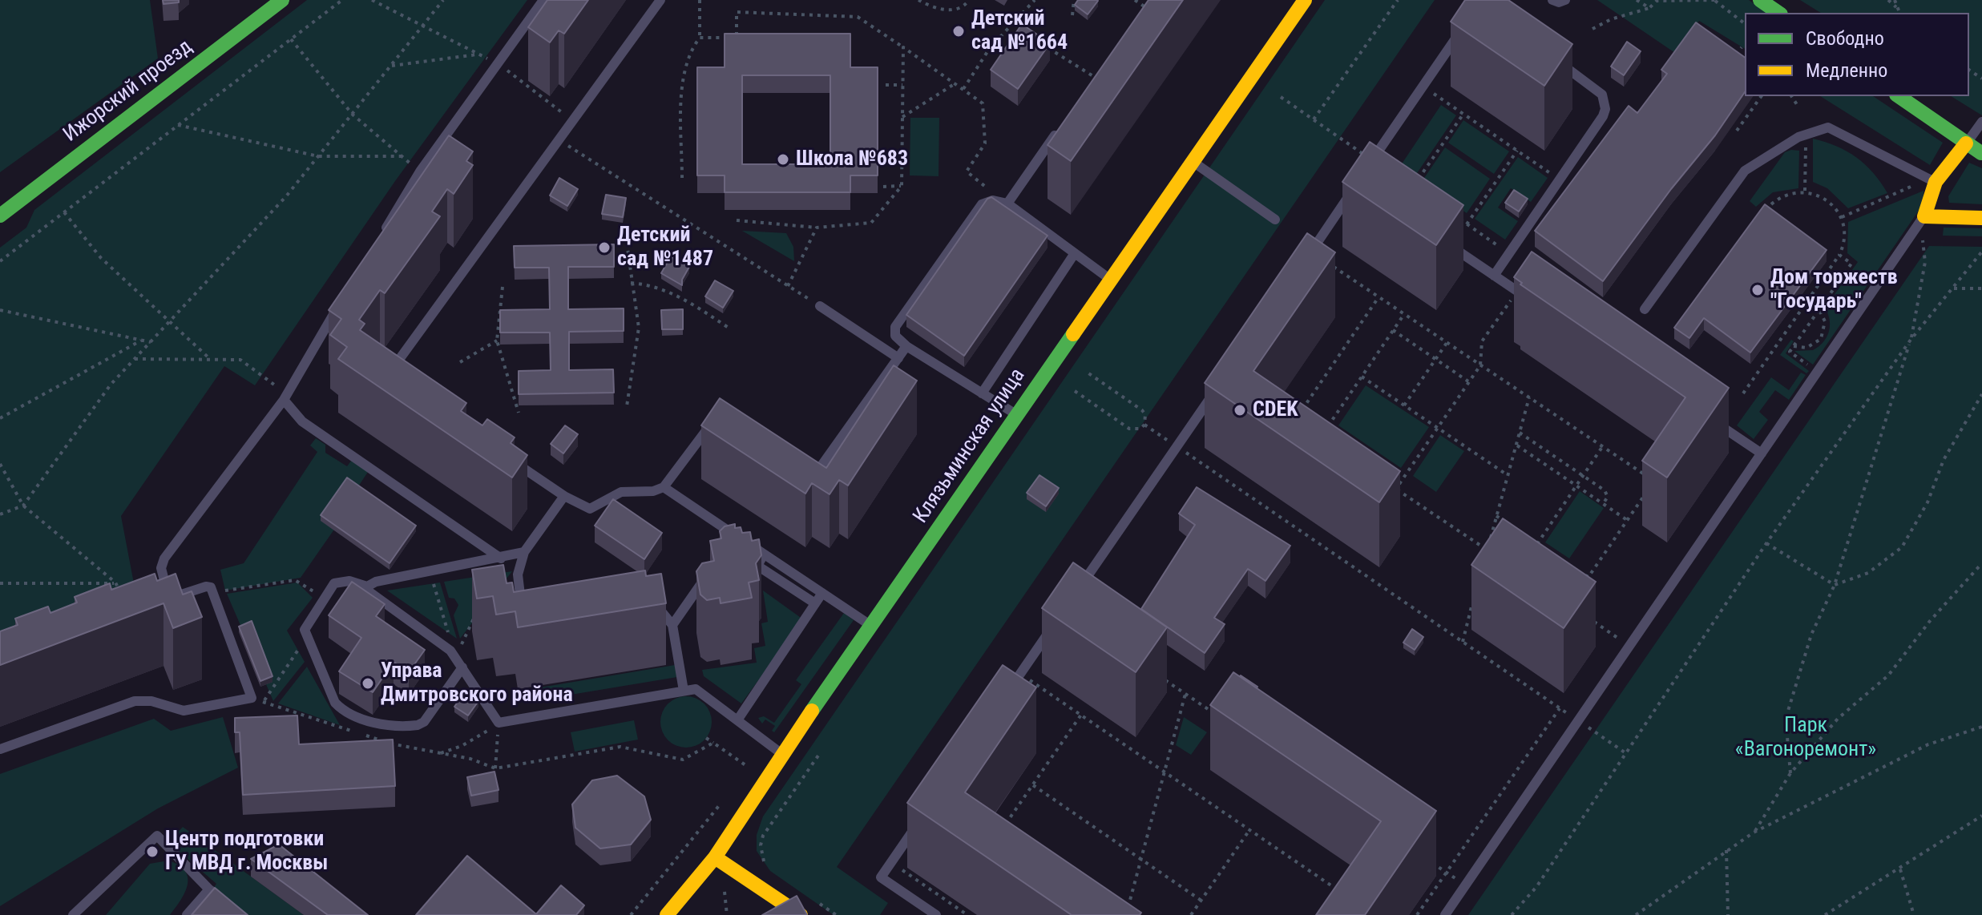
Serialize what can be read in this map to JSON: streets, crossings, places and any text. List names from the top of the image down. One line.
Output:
{"streets":{"street":["Ижорский проезд","Клязьминская улица"]},"parks":["Парк «Вагоноремонт»"],"places":["Детский сад №1664","Школа №683","Детский сад №1487","Дом торжеств \"Государь\"","CDEK","Управа Дмитровского района","Центр подготовки ГУ МВД г. Москвы"],"legend":["Свободно","Медленно"]}
